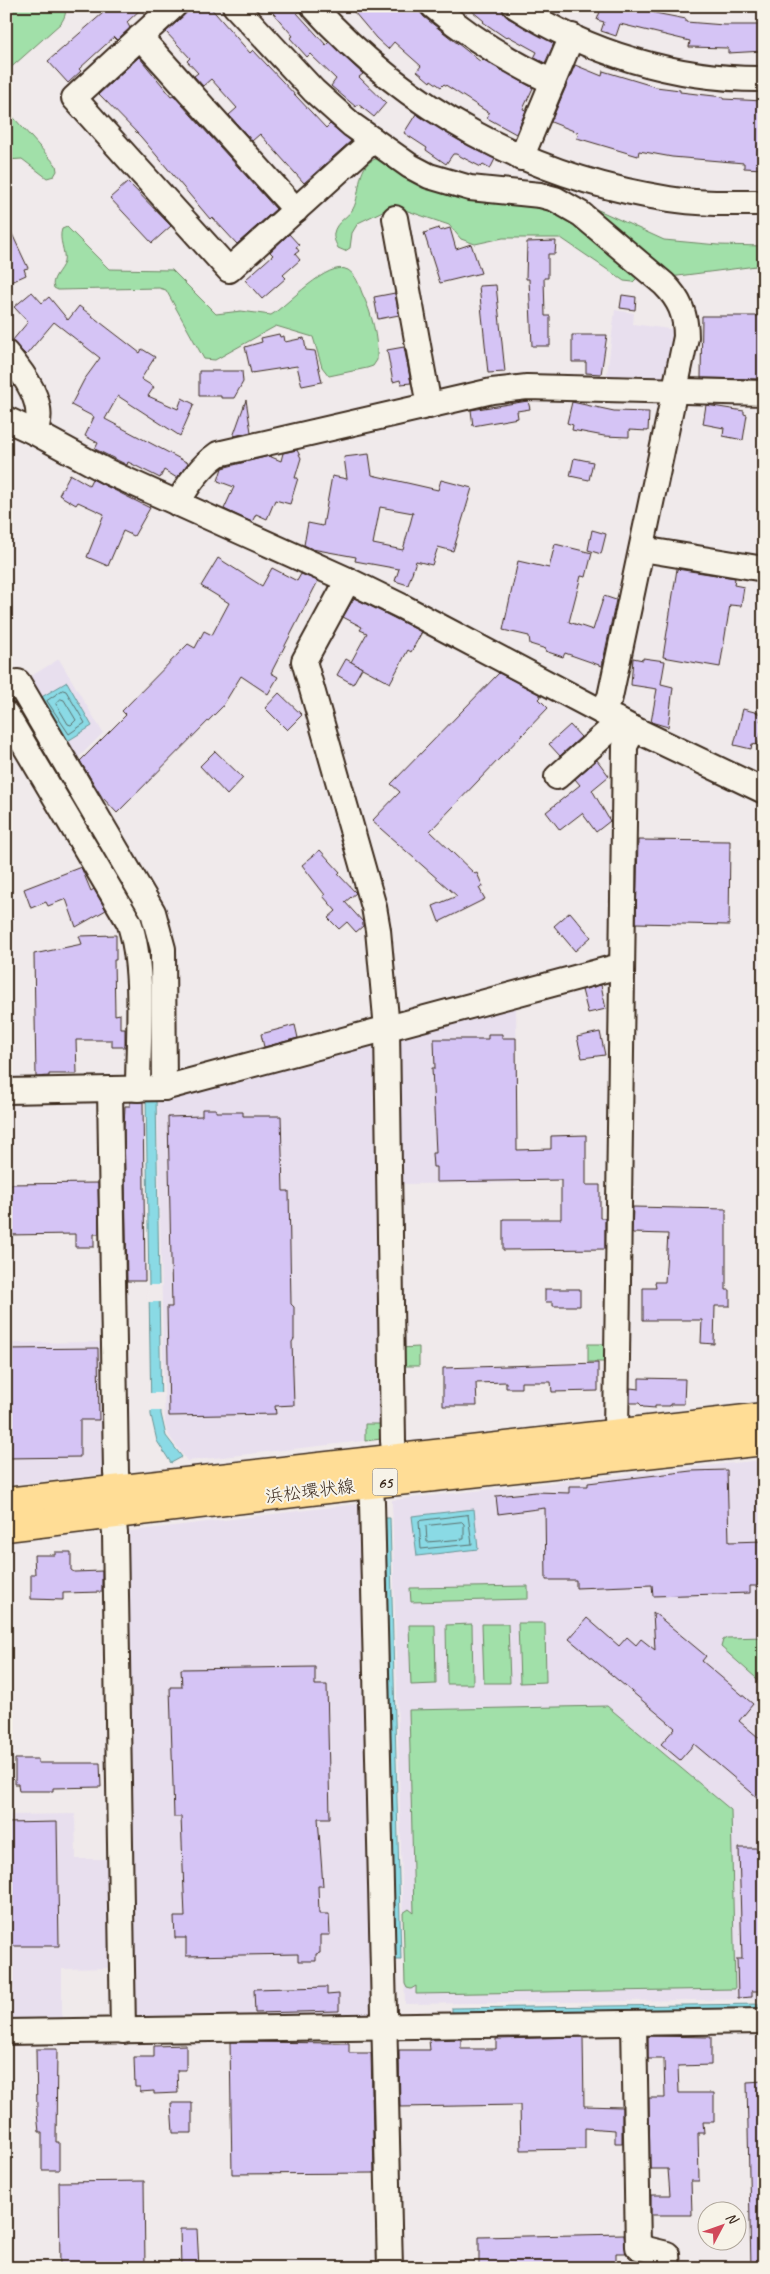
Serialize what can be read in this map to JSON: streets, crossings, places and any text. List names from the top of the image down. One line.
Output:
{"streets":{"main road":["65","浜松環状線"]},"north":"top right"}
